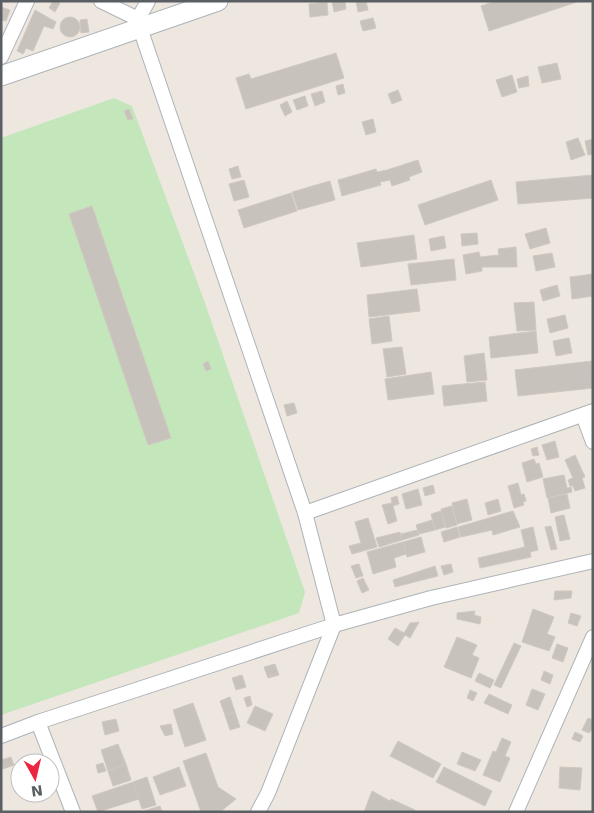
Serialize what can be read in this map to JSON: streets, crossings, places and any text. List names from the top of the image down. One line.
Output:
{"north":"bottom"}
